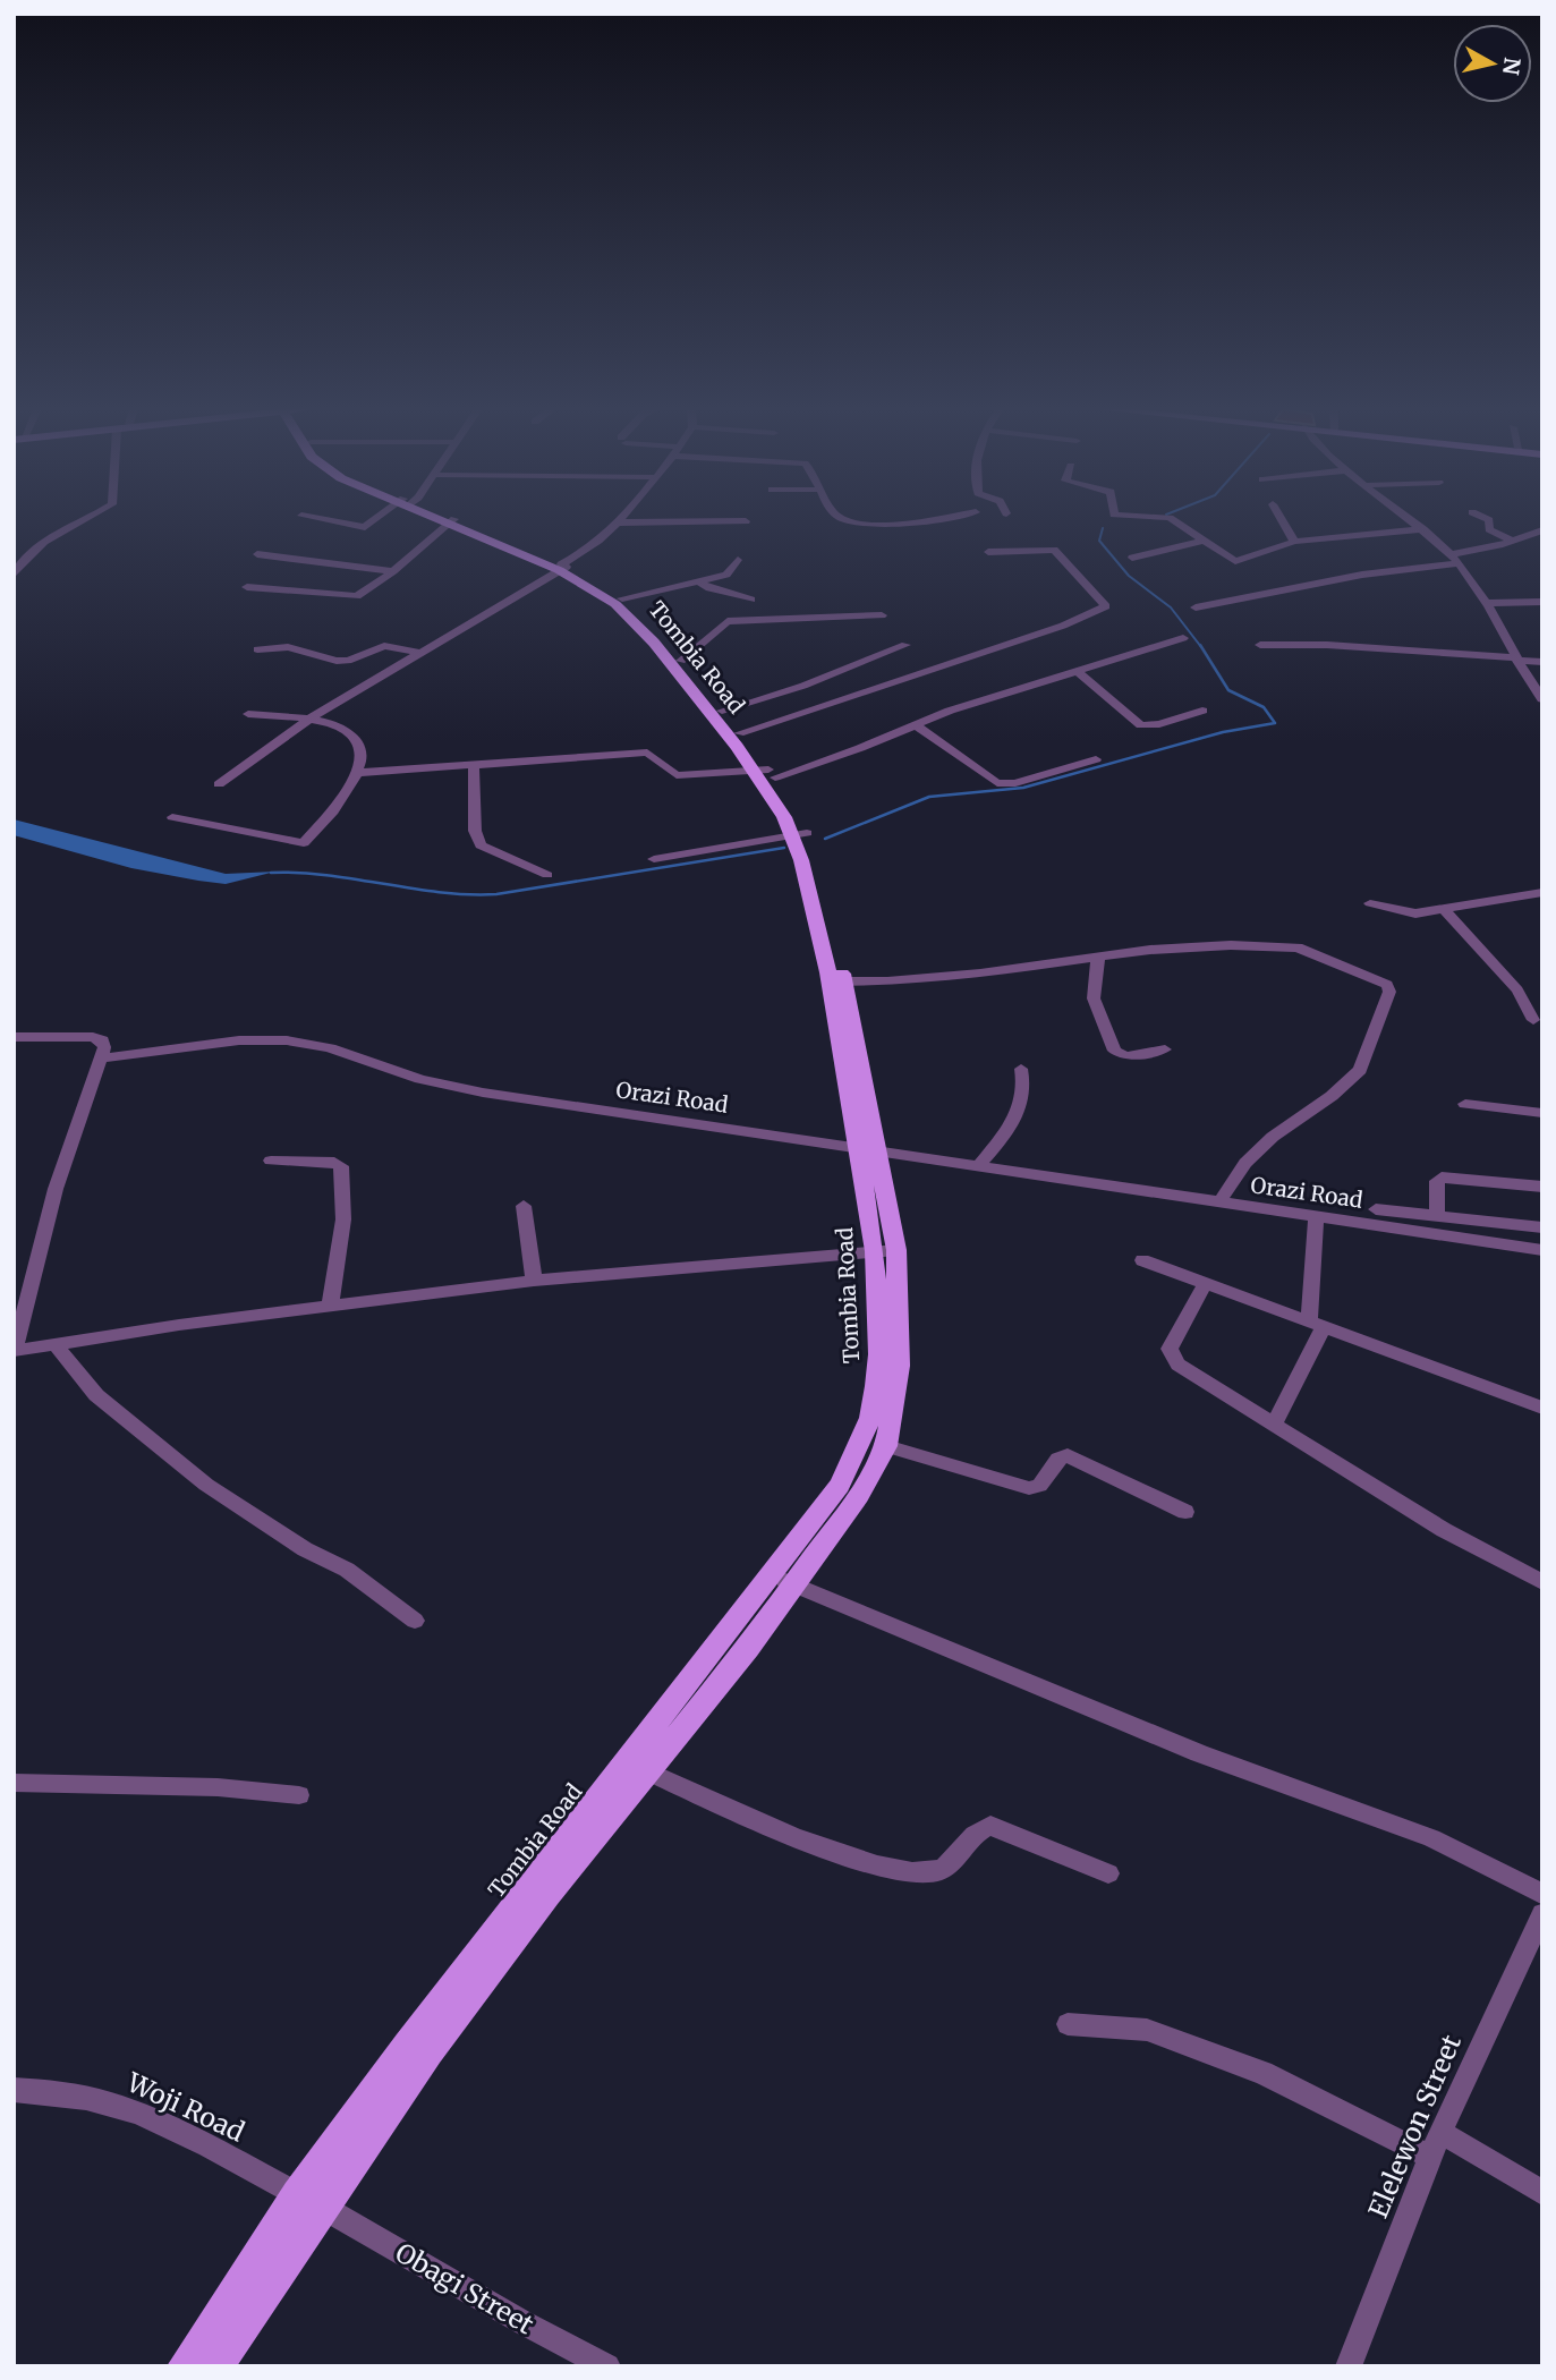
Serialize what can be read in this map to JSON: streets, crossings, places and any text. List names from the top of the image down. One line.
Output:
{"streets":{"main road":["Tombia Road"],"street":["Orazi Road","Woji Road","Elelewon Street","Obagi Street"]},"crossings":[["Tombia Road","Orazi Road"],["Tombia Road","Woji Road"],["Tombia Road","Obagi Street"],["Woji Road","Obagi Street"]],"north":"right"}
